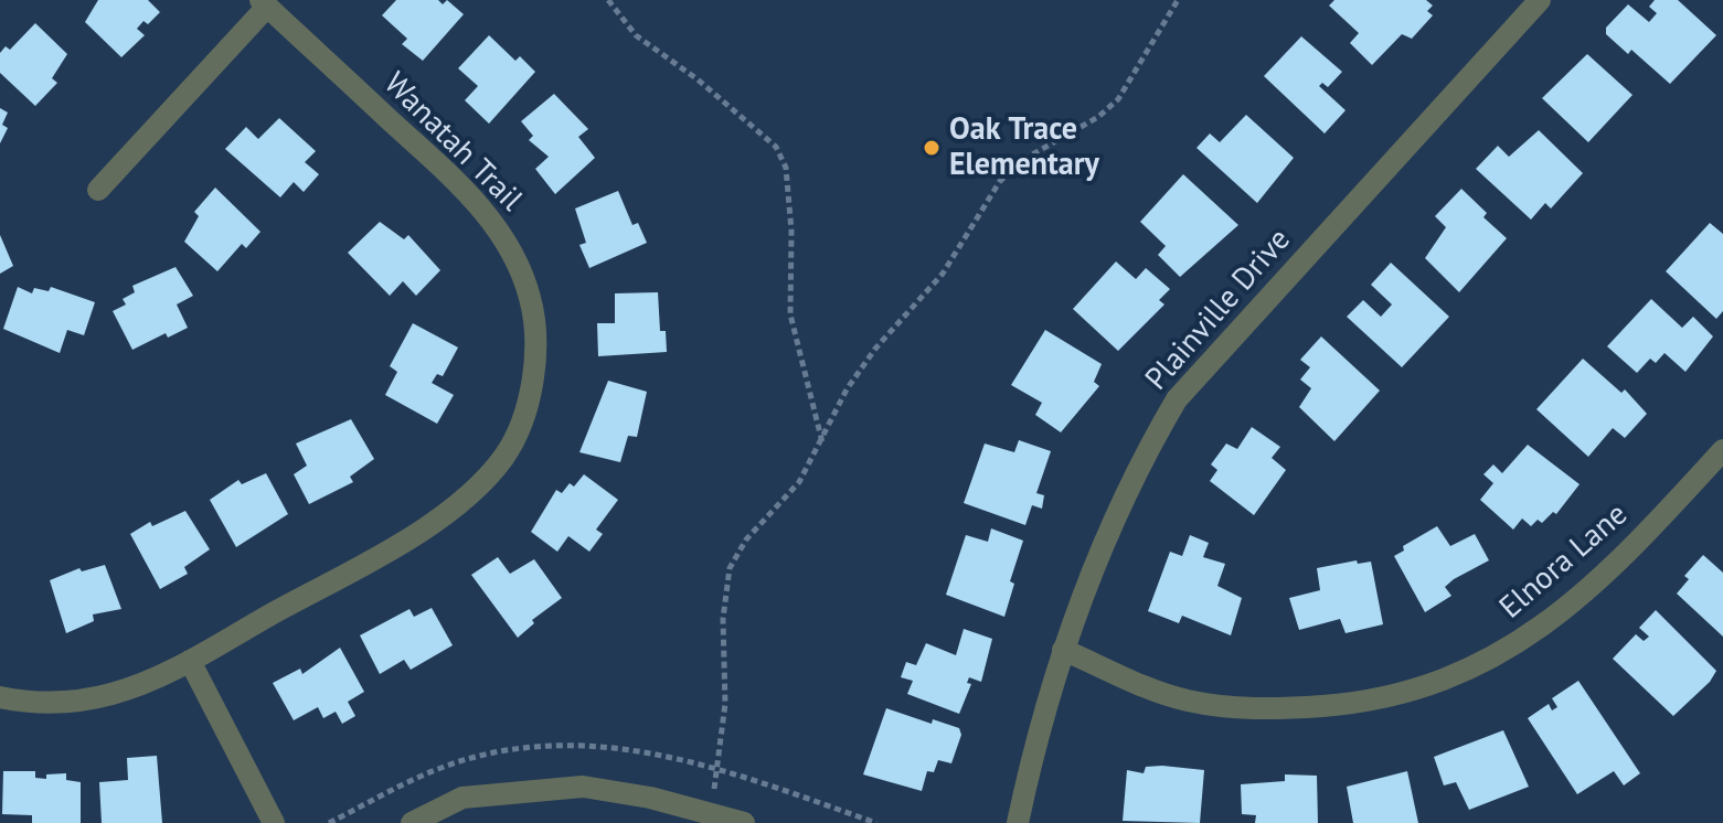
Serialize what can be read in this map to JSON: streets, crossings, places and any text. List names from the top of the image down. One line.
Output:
{"streets":{"street":["Wanatah Trail","Plainville Drive","Elnora Lane"]},"crossings":[["Plainville Drive","Elnora Lane"]],"places":["Oak Trace Elementary"]}
